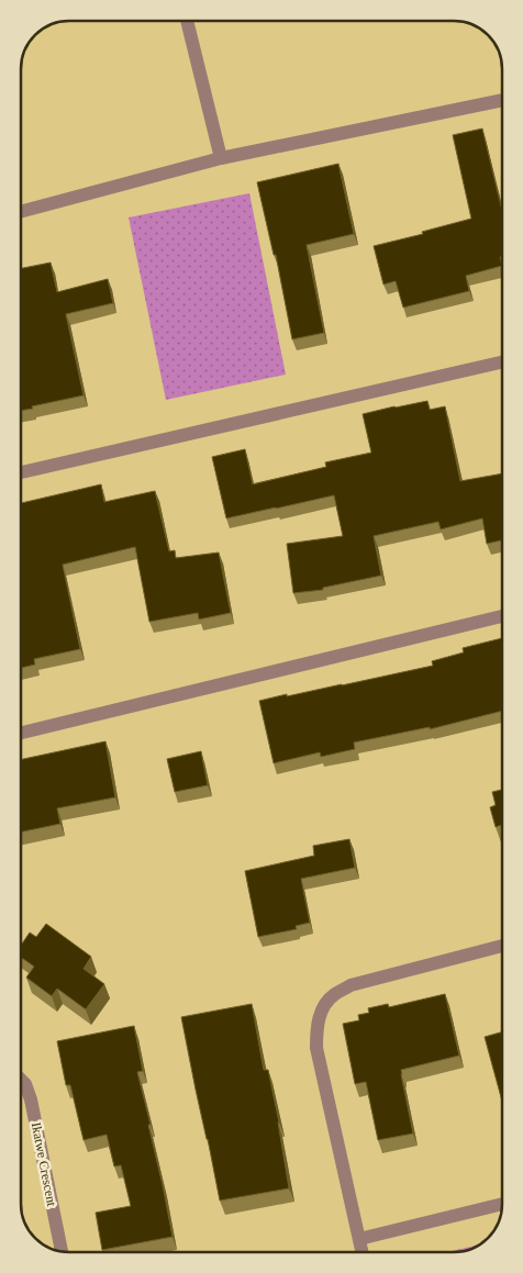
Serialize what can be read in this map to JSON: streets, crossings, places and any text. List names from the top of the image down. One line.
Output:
{"streets":{"street":["Ikatwe Crescent"]}}
